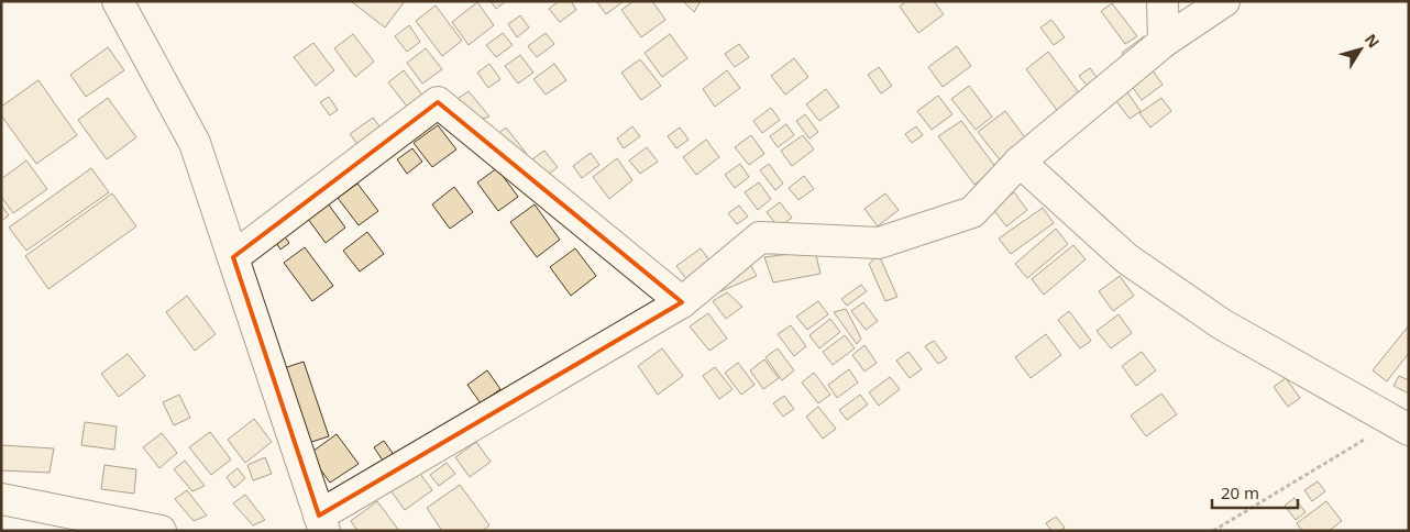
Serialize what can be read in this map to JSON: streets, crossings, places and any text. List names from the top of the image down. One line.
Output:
{"scale_bar":"20 m","north":"top right"}
